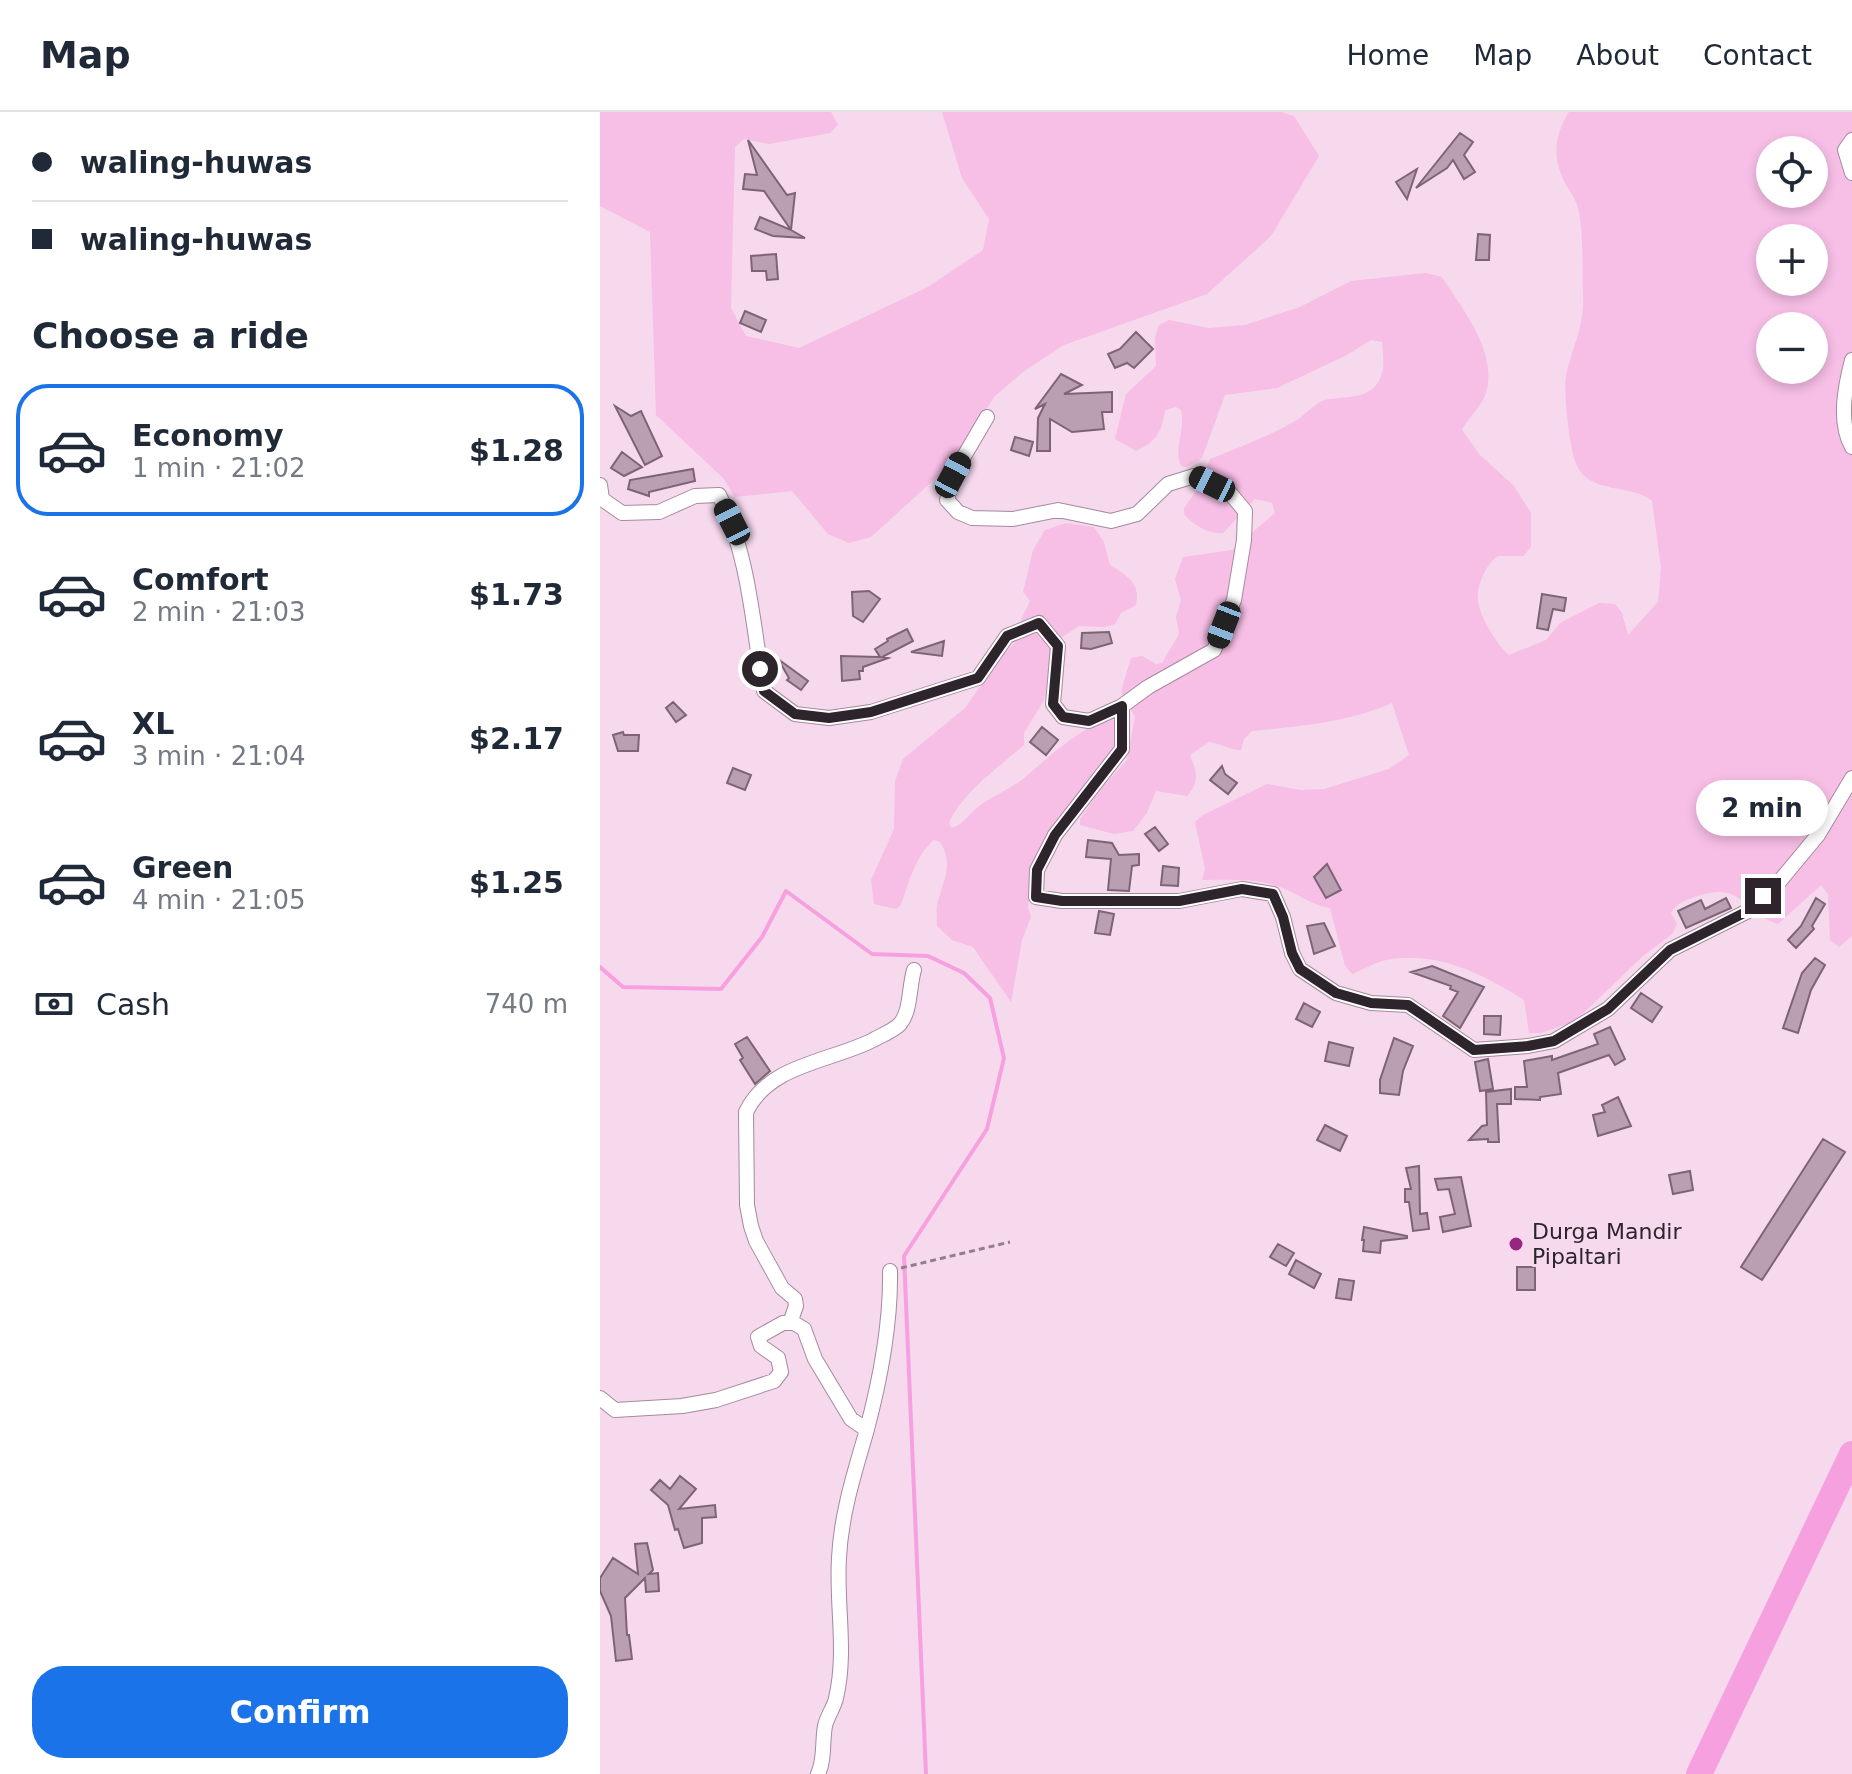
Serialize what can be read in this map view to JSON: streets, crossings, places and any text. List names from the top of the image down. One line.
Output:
{"places":["Durga Mandir Pipaltari"],"page":{"header":"Map","nav":["Home","Map","About","Contact"],"banner":["waling-huwas","waling-huwas"],"map_buttons":["+","−"],"heading":"Choose a ride","list":[{"name":"Economy","note":"1 min · 21:02","value":"$1.28"},{"name":"Comfort","note":"2 min · 21:03","value":"$1.73"},{"name":"XL","note":"3 min · 21:04","value":"$2.17"},{"name":"Green","note":"4 min · 21:05","value":"$1.25"}],"bubble":"2 min","pay":["Cash","740 m"],"buttons":"Confirm"}}
